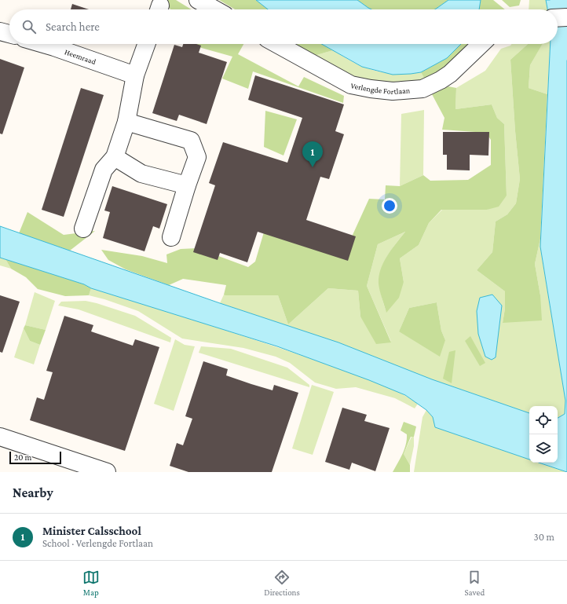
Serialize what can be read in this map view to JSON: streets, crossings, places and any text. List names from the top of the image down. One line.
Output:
{"streets":{"street":["Heemraad","Verlengde Fortlaan"]},"scale_bar":"20 m","page":{"search":"Search here","pins":"1","scale":"20 m","heading":"Nearby","list":[{"mark":"1","name":"Minister Calsschool","note":"School · Verlengde Fortlaan","value":"30 m"}],"nav":["Map","Directions","Saved"]}}
